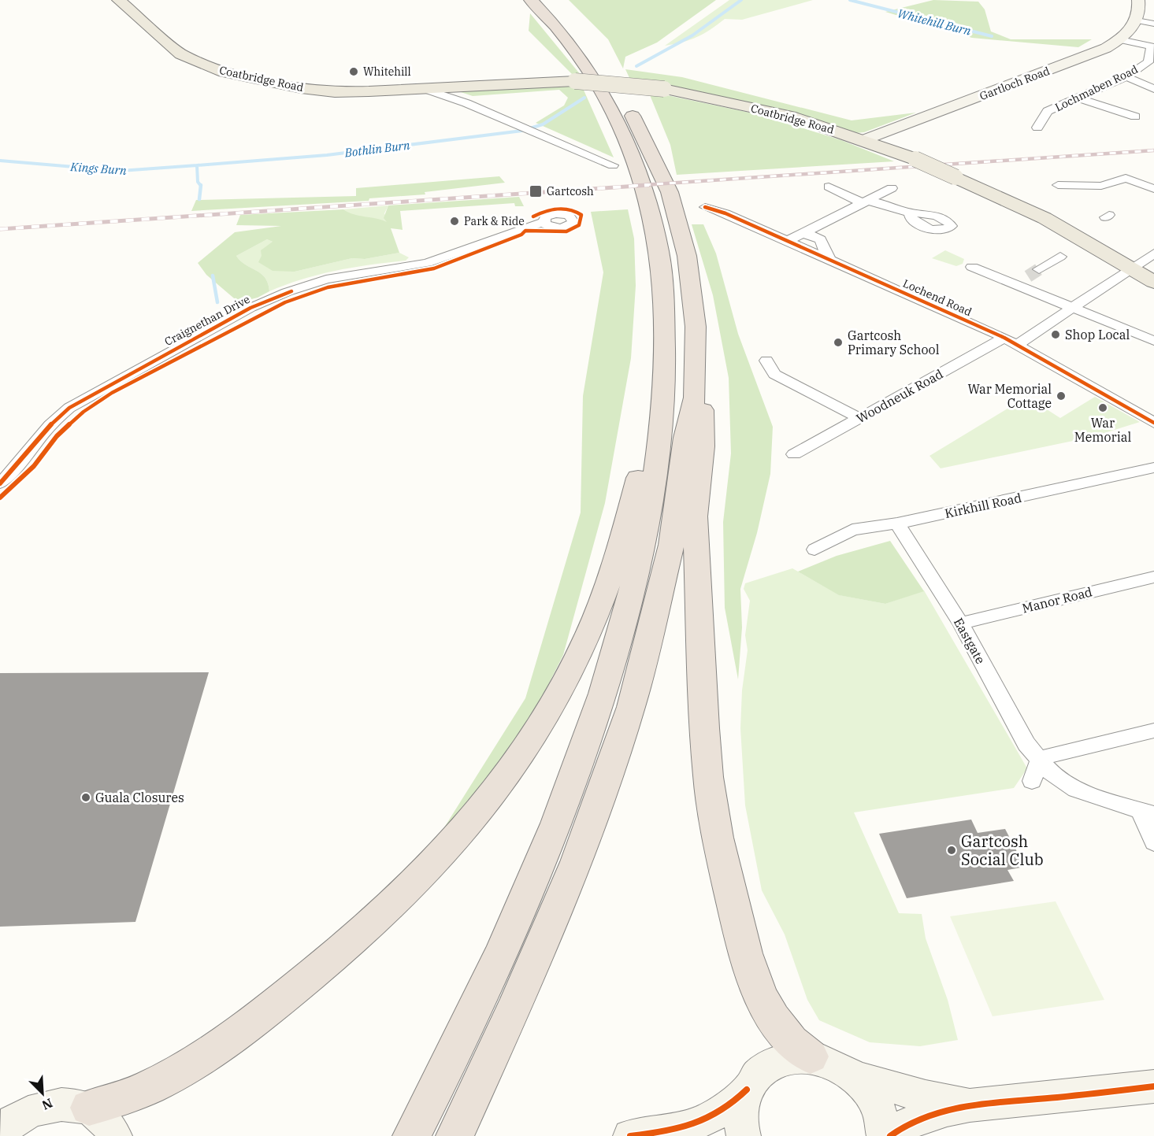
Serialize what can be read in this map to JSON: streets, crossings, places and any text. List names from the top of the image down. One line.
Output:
{"streets":{"main road":["Coatbridge Road","Gartloch Road"],"street":["Lochmaben Road","Lochend Road","Craignethan Drive","Woodneuk Road","Kirkhill Road","Manor Road","Eastgate"]},"crossings":[["Coatbridge Road","Gartloch Road"],["Lochend Road","Woodneuk Road"],["Kirkhill Road","Eastgate"],["Manor Road","Eastgate"]],"water":["Whitehill Burn","Bothlin Burn","Kings Burn"],"places":{"other":["Whitehill","Park & Ride","Shop Local","Gartcosh Primary School","War Memorial Cottage","War Memorial","Guala Closures","Gartcosh Social Club"],"transit":["Gartcosh"]},"north":"bottom right"}
